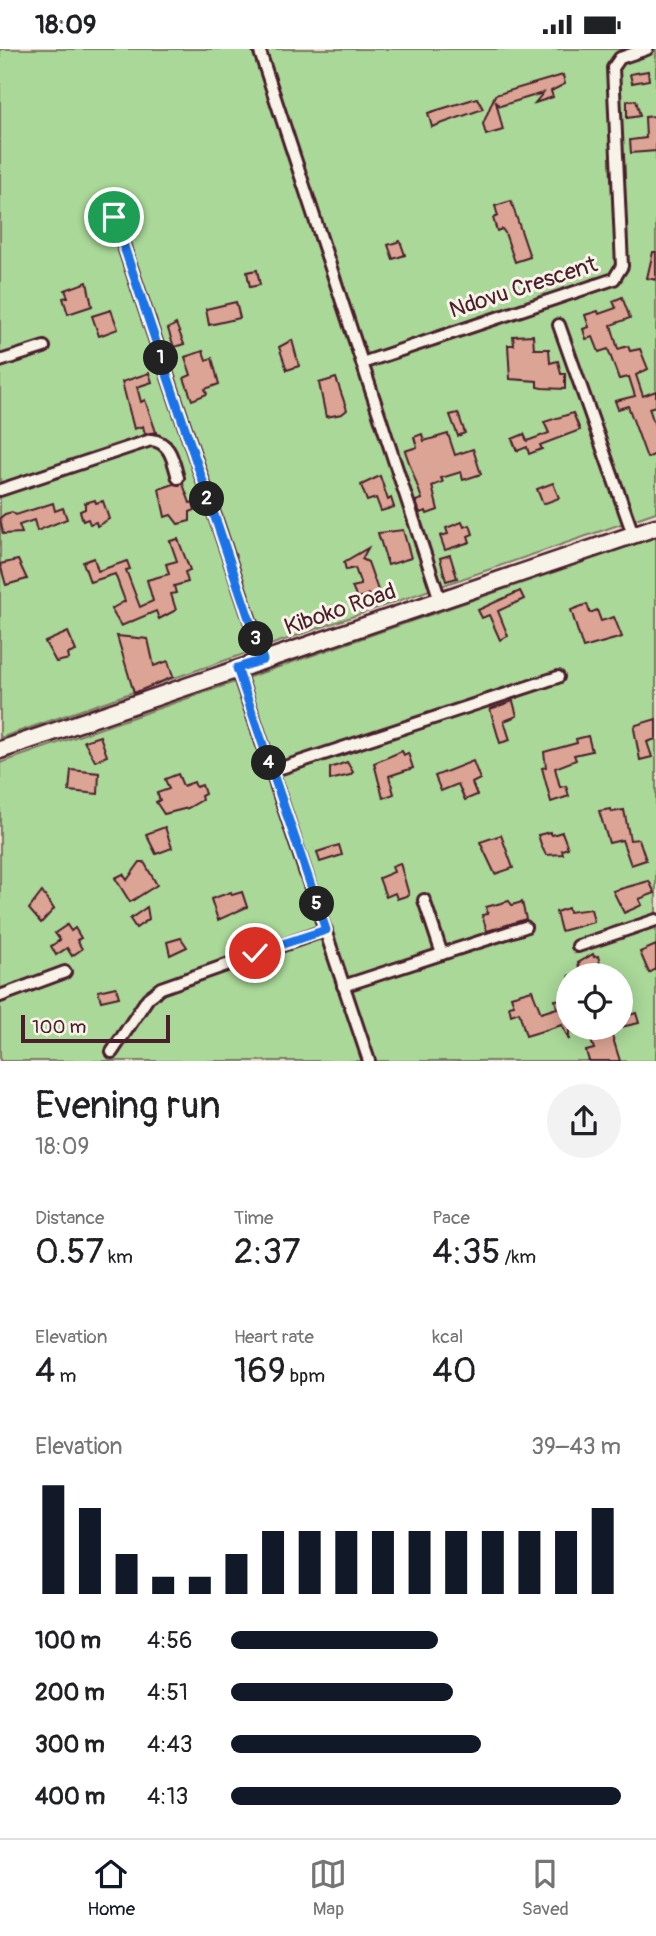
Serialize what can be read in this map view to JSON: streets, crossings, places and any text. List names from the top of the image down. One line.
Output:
{"streets":{"street":["Ndovu Crescent","Kiboko Road"]},"scale_bar":"100 m","page":{"status":"18:09","pins":["1","2","3","4","5"],"scale":"100 m","heading":["Evening run","18:09"],"stats":[["Distance","0.57 km"],["Time","2:37"],["Pace","4:35 /km"],["Elevation","4 m"],["Heart rate","169 bpm"],["kcal","40"]],"chart":["Elevation","39–43 m"],"list":[{"name":"100 m","note":"4:56"},{"name":"200 m","note":"4:51"},{"name":"300 m","note":"4:43"},{"name":"400 m","note":"4:13"}],"tabs":["Home","Map","Saved"]}}
